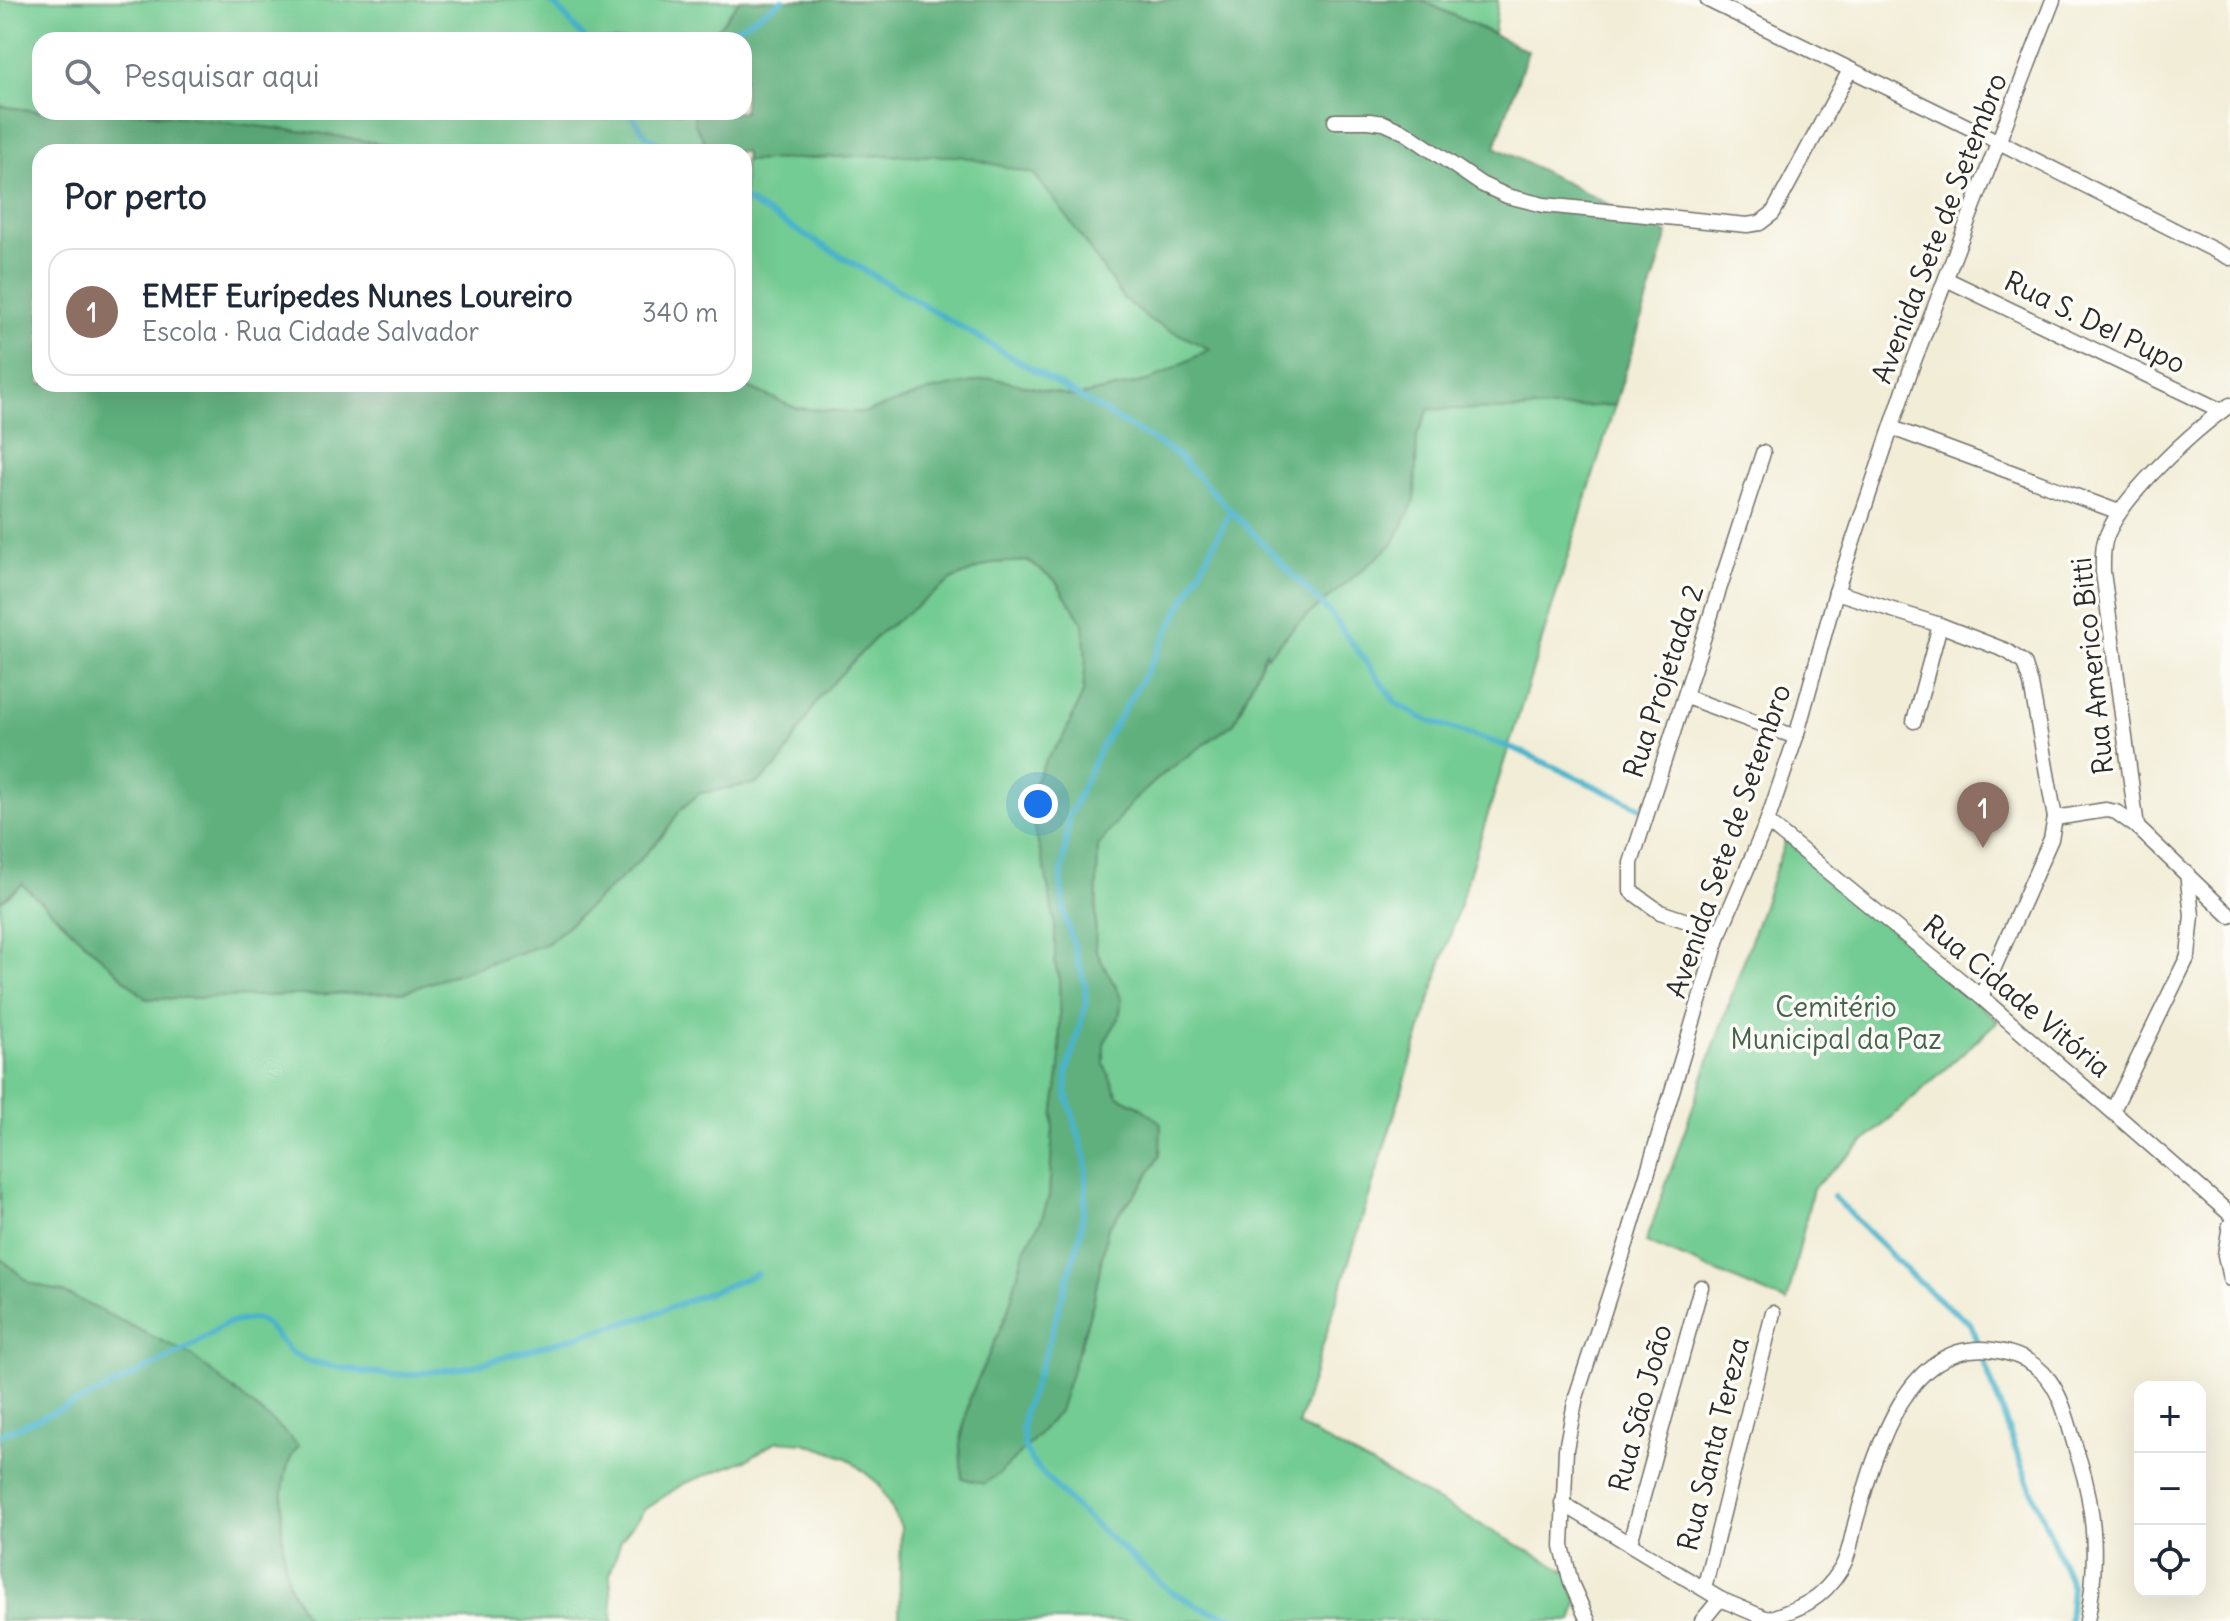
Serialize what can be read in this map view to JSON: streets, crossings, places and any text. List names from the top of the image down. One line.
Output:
{"streets":{"street":["Avenida Sete de Setembro","Rua S. Del Pupo","Rua Americo Bitti","Rua Projetada 2","Rua Cidade Vitória","Rua São João","Rua Santa Tereza"]},"crossings":[["Avenida Sete de Setembro","Rua S. Del Pupo"],["Avenida Sete de Setembro","Rua Projetada 2"],["Avenida Sete de Setembro","Rua Cidade Vitória"],["Rua S. Del Pupo","Rua Americo Bitti"]],"parks":["Cemitério Municipal da Paz"],"page":{"search":"Pesquisar aqui","heading":"Por perto","list":[{"mark":"1","name":"EMEF Eurípedes Nunes Loureiro","note":"Escola · Rua Cidade Salvador","value":"340 m"}],"pins":"1","map_buttons":["+","−"]}}
